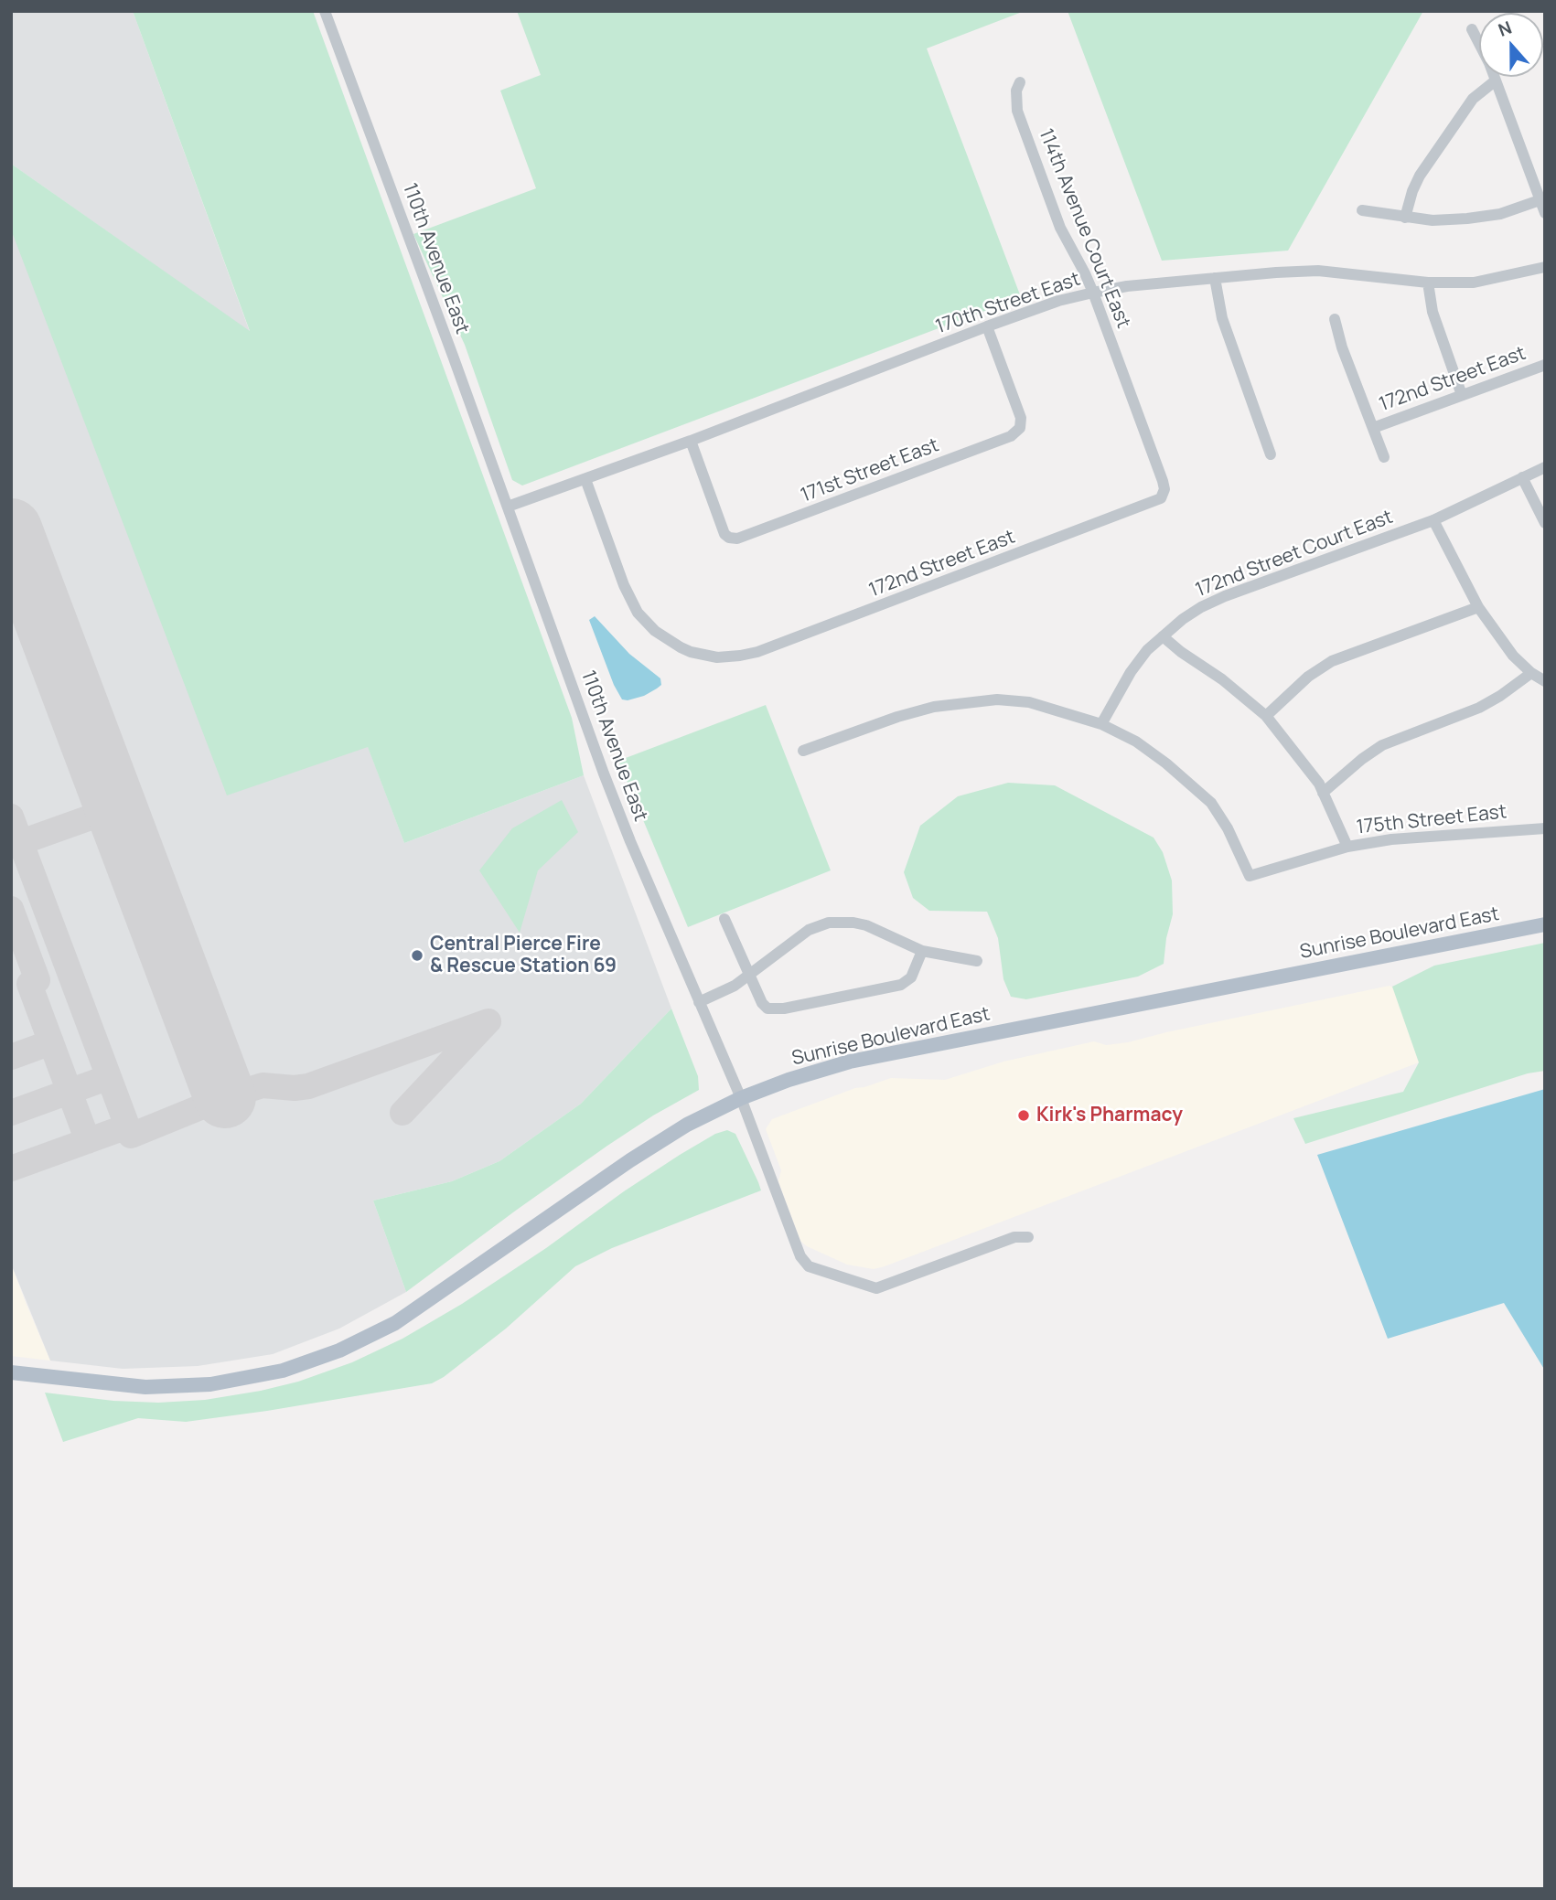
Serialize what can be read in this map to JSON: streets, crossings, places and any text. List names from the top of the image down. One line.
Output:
{"streets":{"main road":["Sunrise Boulevard East"],"street":["114th Avenue Court East","110th Avenue East","170th Street East","172nd Street East","171st Street East","172nd Street Court East","175th Street East"]},"crossings":[["114th Avenue Court East","170th Street East"],["114th Avenue Court East","172nd Street East"],["110th Avenue East","170th Street East"],["110th Avenue East","Sunrise Boulevard East"],["170th Street East","172nd Street East"],["170th Street East","171st Street East"],["172nd Street Court East","175th Street East"]],"places":["Central Pierce Fire & Rescue Station 69","Kirk's Pharmacy"],"north":"top"}
